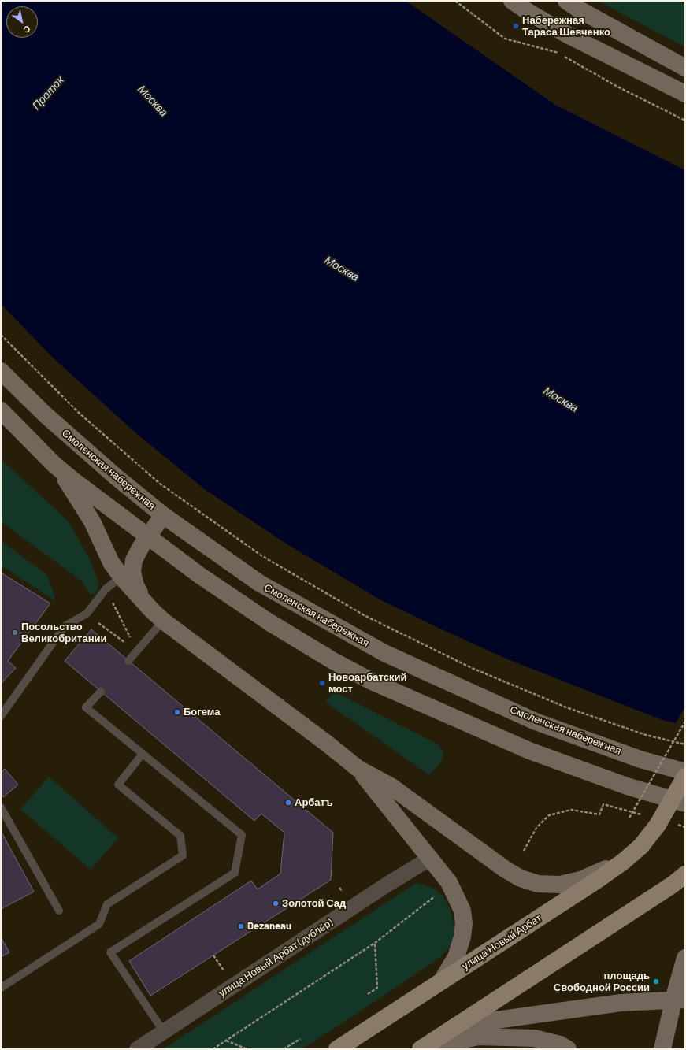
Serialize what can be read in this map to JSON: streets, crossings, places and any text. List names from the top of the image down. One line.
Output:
{"streets":{"main road":["Смоленская набережная","улица Новый Арбат"],"street":["улица Новый Арбат (дублёр)"]},"water":["Проток","Москва"],"places":["Набережная Тараса Шевченко","Посольство Великобритании","Новоарбатский мост","Богема","Арбатъ","Золотой Сад","Dezaneau","площадь Свободной России"],"north":"bottom right"}
